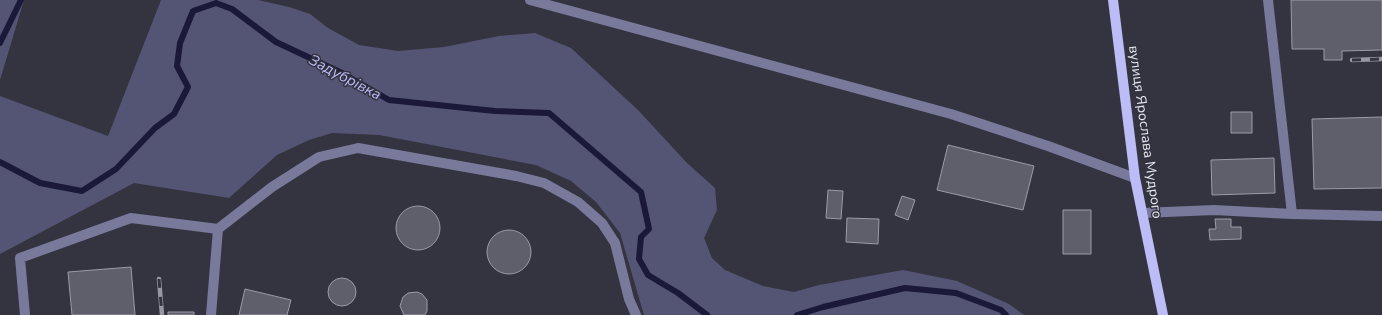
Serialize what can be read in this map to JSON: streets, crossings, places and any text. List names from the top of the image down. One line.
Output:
{"streets":{"main road":["вулиця Ярослава Мудрого"]},"water":["Задубрівка"]}
